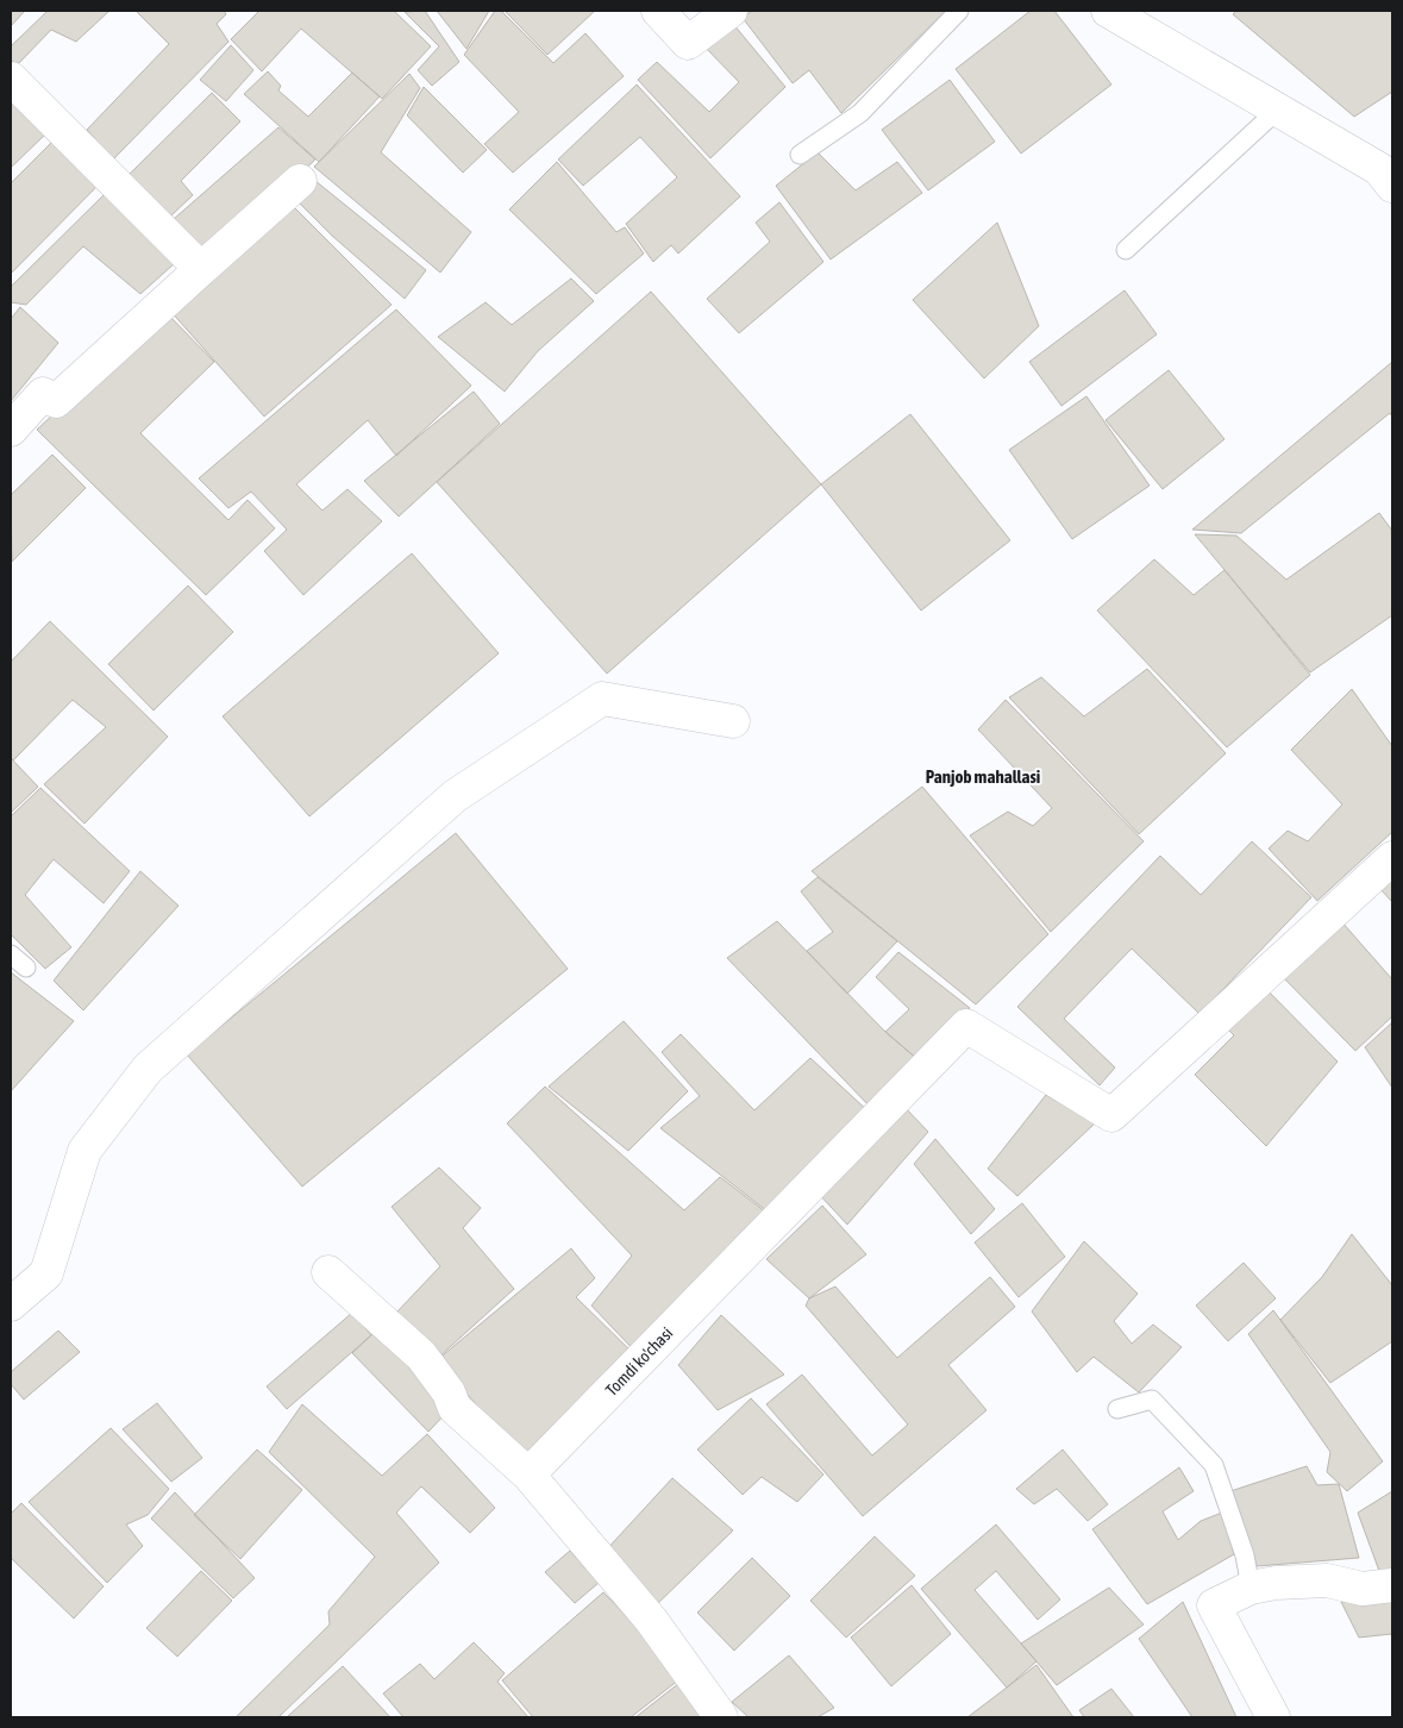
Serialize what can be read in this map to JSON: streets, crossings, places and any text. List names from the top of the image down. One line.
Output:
{"streets":{"street":["Tomdi ko'chasi"]},"districts":["Panjob mahallasi"]}
